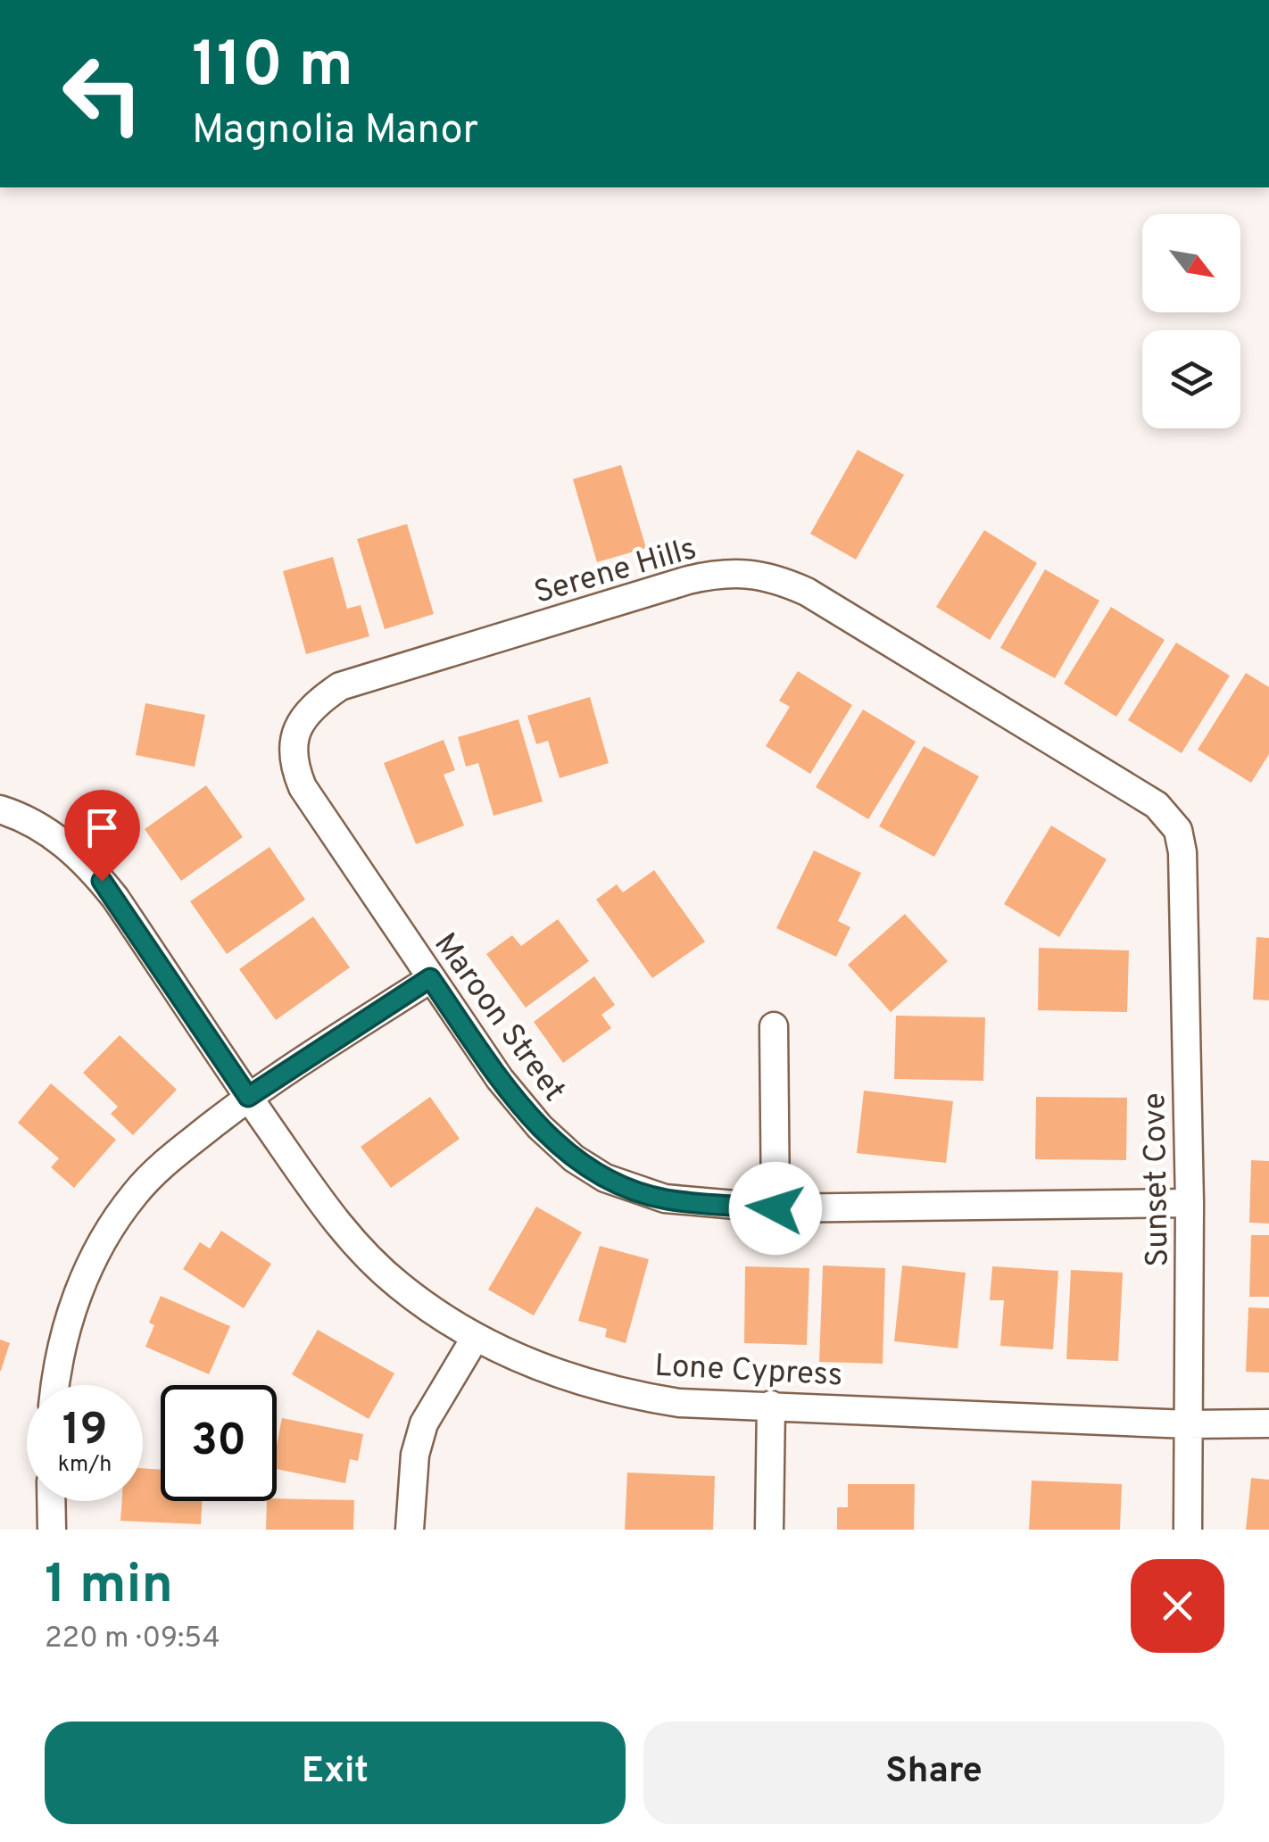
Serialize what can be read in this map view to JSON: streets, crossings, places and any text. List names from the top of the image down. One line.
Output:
{"streets":{"street":["Serene Hills","Maroon Street","Sunset Cove","Lone Cypress"]},"crossings":[["Serene Hills","Maroon Street"],["Serene Hills","Sunset Cove"],["Maroon Street","Sunset Cove"],["Sunset Cove","Lone Cypress"]],"north":"bottom right","page":{"turn":["110 m","Magnolia Manor"],"speed":"19 km/h","limit":"30","heading":["1 min","220 m · 09:54"],"buttons":["Exit","Share"]}}
